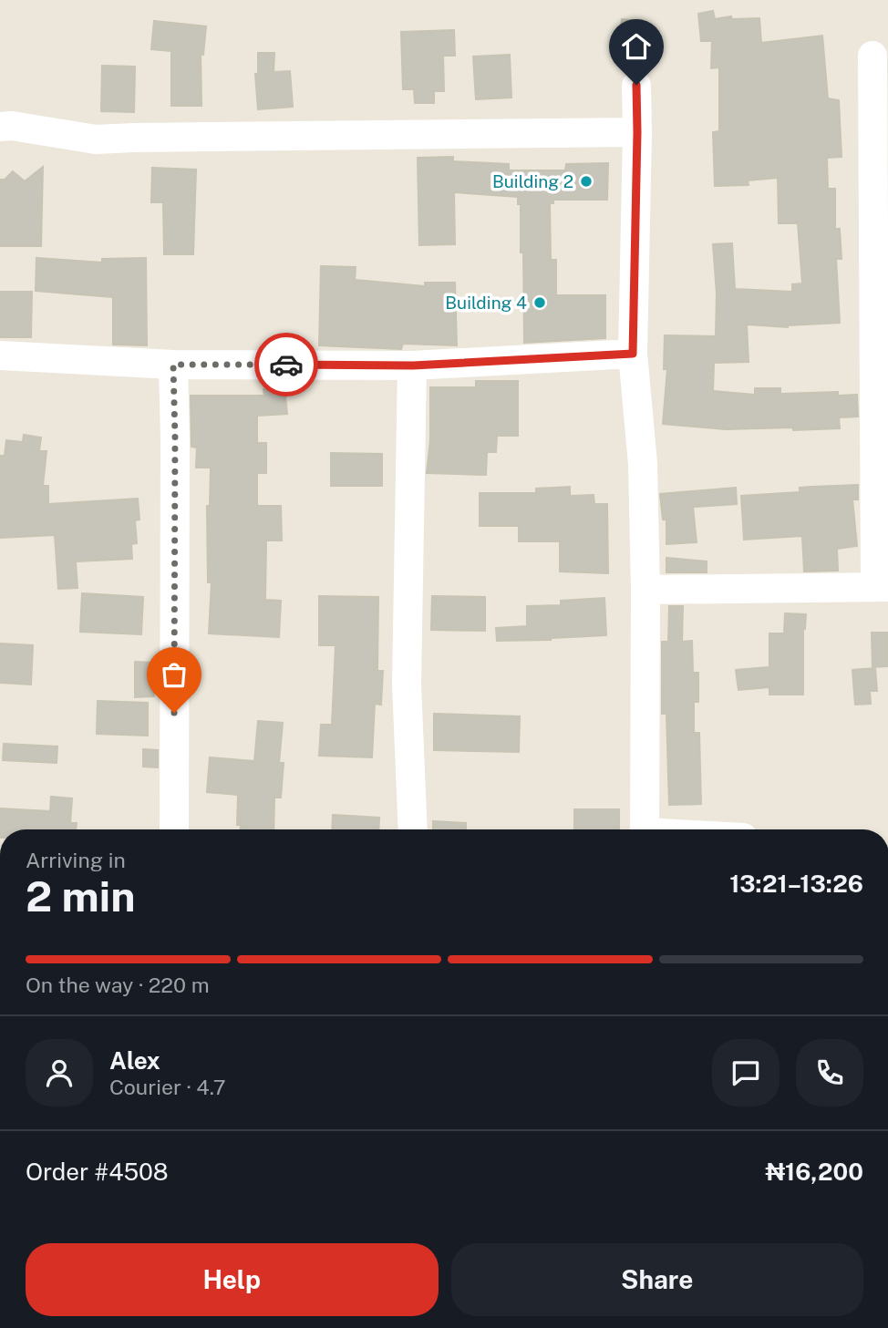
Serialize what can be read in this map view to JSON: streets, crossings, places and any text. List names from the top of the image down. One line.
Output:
{"places":["Building 2","Building 4"],"page":{"heading":["2 min","Arriving in","13:21–13:26"],"panel":["Alex","Courier · 4.7","Order #4508","₦16,200"],"bar":"On the way · 220 m","buttons":["Help","Share"]}}
